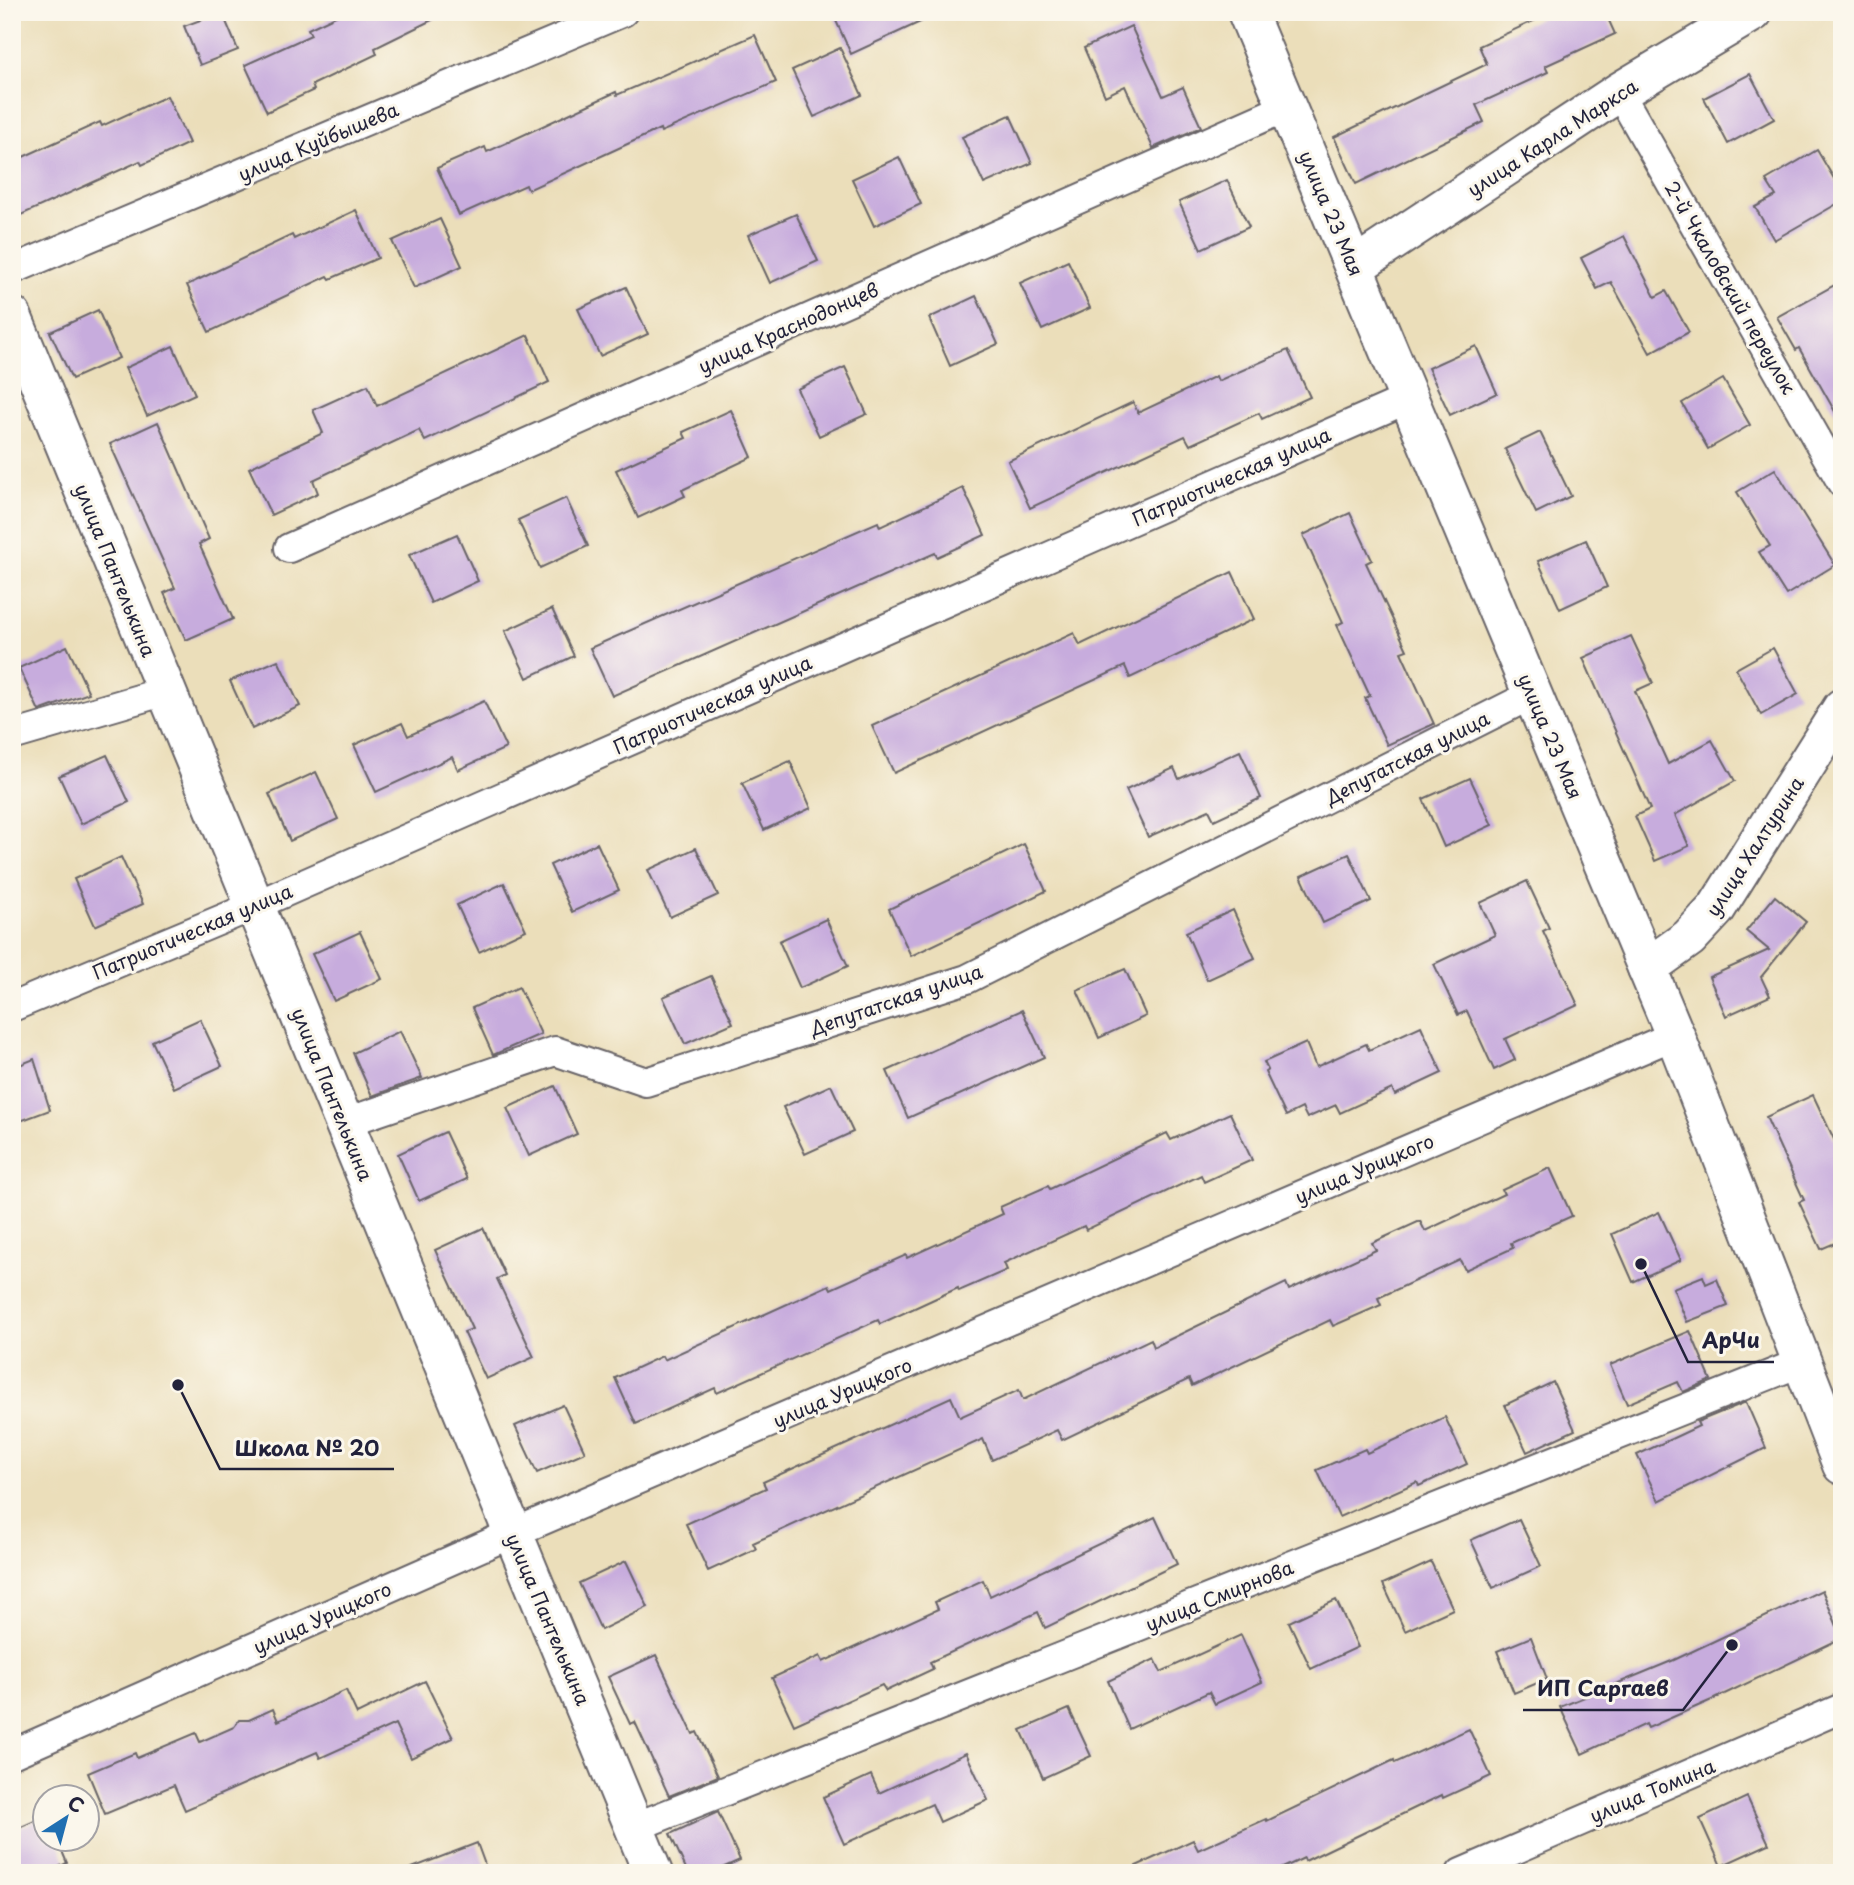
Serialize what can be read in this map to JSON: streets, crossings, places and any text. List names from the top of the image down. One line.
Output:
{"streets":{"main road":["улица Карла Маркса","улица 23 Мая","улица Пантелькина","улица Халтурина"],"street":["улица Куйбышева","2-й Чкаловский переулок","улица Краснодонцев","Патриотическая улица","Депутатская улица","улица Урицкого","улица Смирнова","улица Томина"]},"crossings":[["улица Карла Маркса","улица 23 Мая"],["улица Карла Маркса","2-й Чкаловский переулок"],["улица 23 Мая","улица Краснодонцев"],["улица 23 Мая","Патриотическая улица"],["улица 23 Мая","Депутатская улица"],["улица 23 Мая","улица Халтурина"],["улица 23 Мая","улица Урицкого"],["улица 23 Мая","улица Смирнова"],["Патриотическая улица","улица Пантелькина"],["улица Пантелькина","Депутатская улица"],["улица Пантелькина","улица Урицкого"],["улица Пантелькина","улица Смирнова"]],"places":["АрЧи","Школа № 20","ИП Саргаев"],"north":"top right"}
